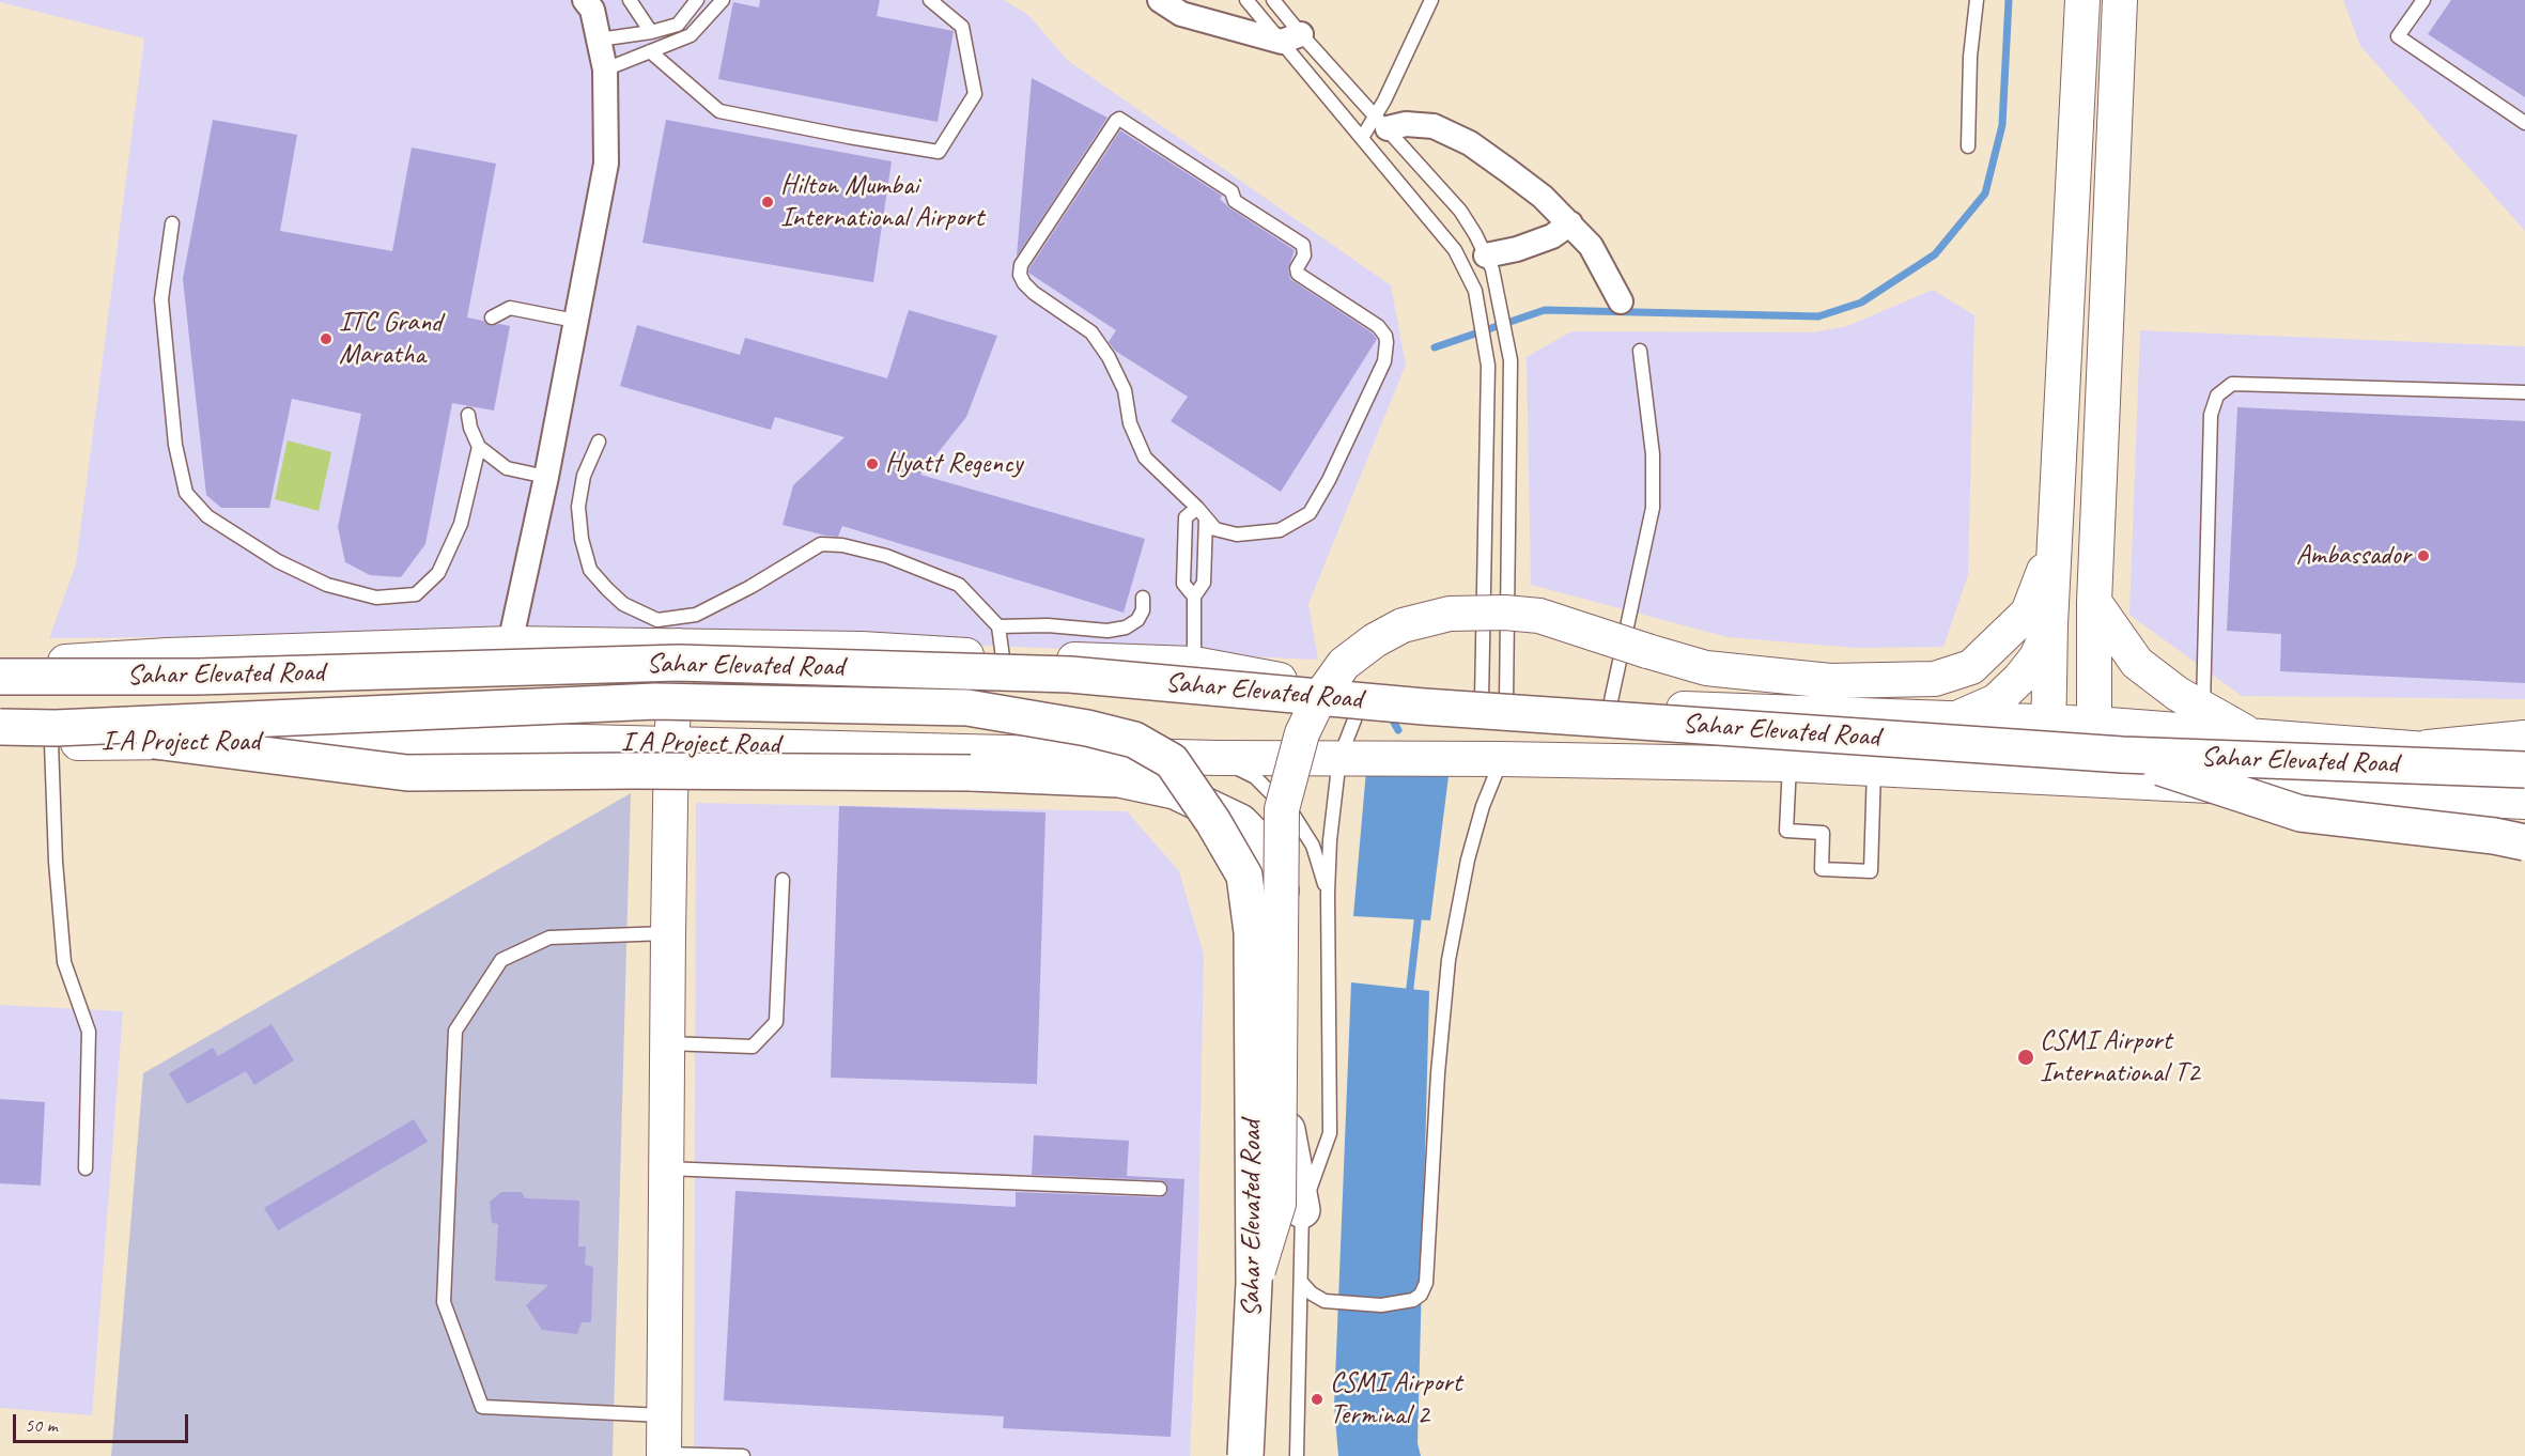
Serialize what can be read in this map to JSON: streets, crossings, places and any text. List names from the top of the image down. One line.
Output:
{"streets":{"main road":["Sahar Elevated Road","I A Project Road"]},"crossings":[["Sahar Elevated Road","I A Project Road"]],"places":["Hilton Mumbai International Airport","ITC Grand Maratha","Hyatt Regency","Ambassador","CSMI Airport International T2","CSMI Airport Terminal 2"],"scale_bar":"50 m"}
